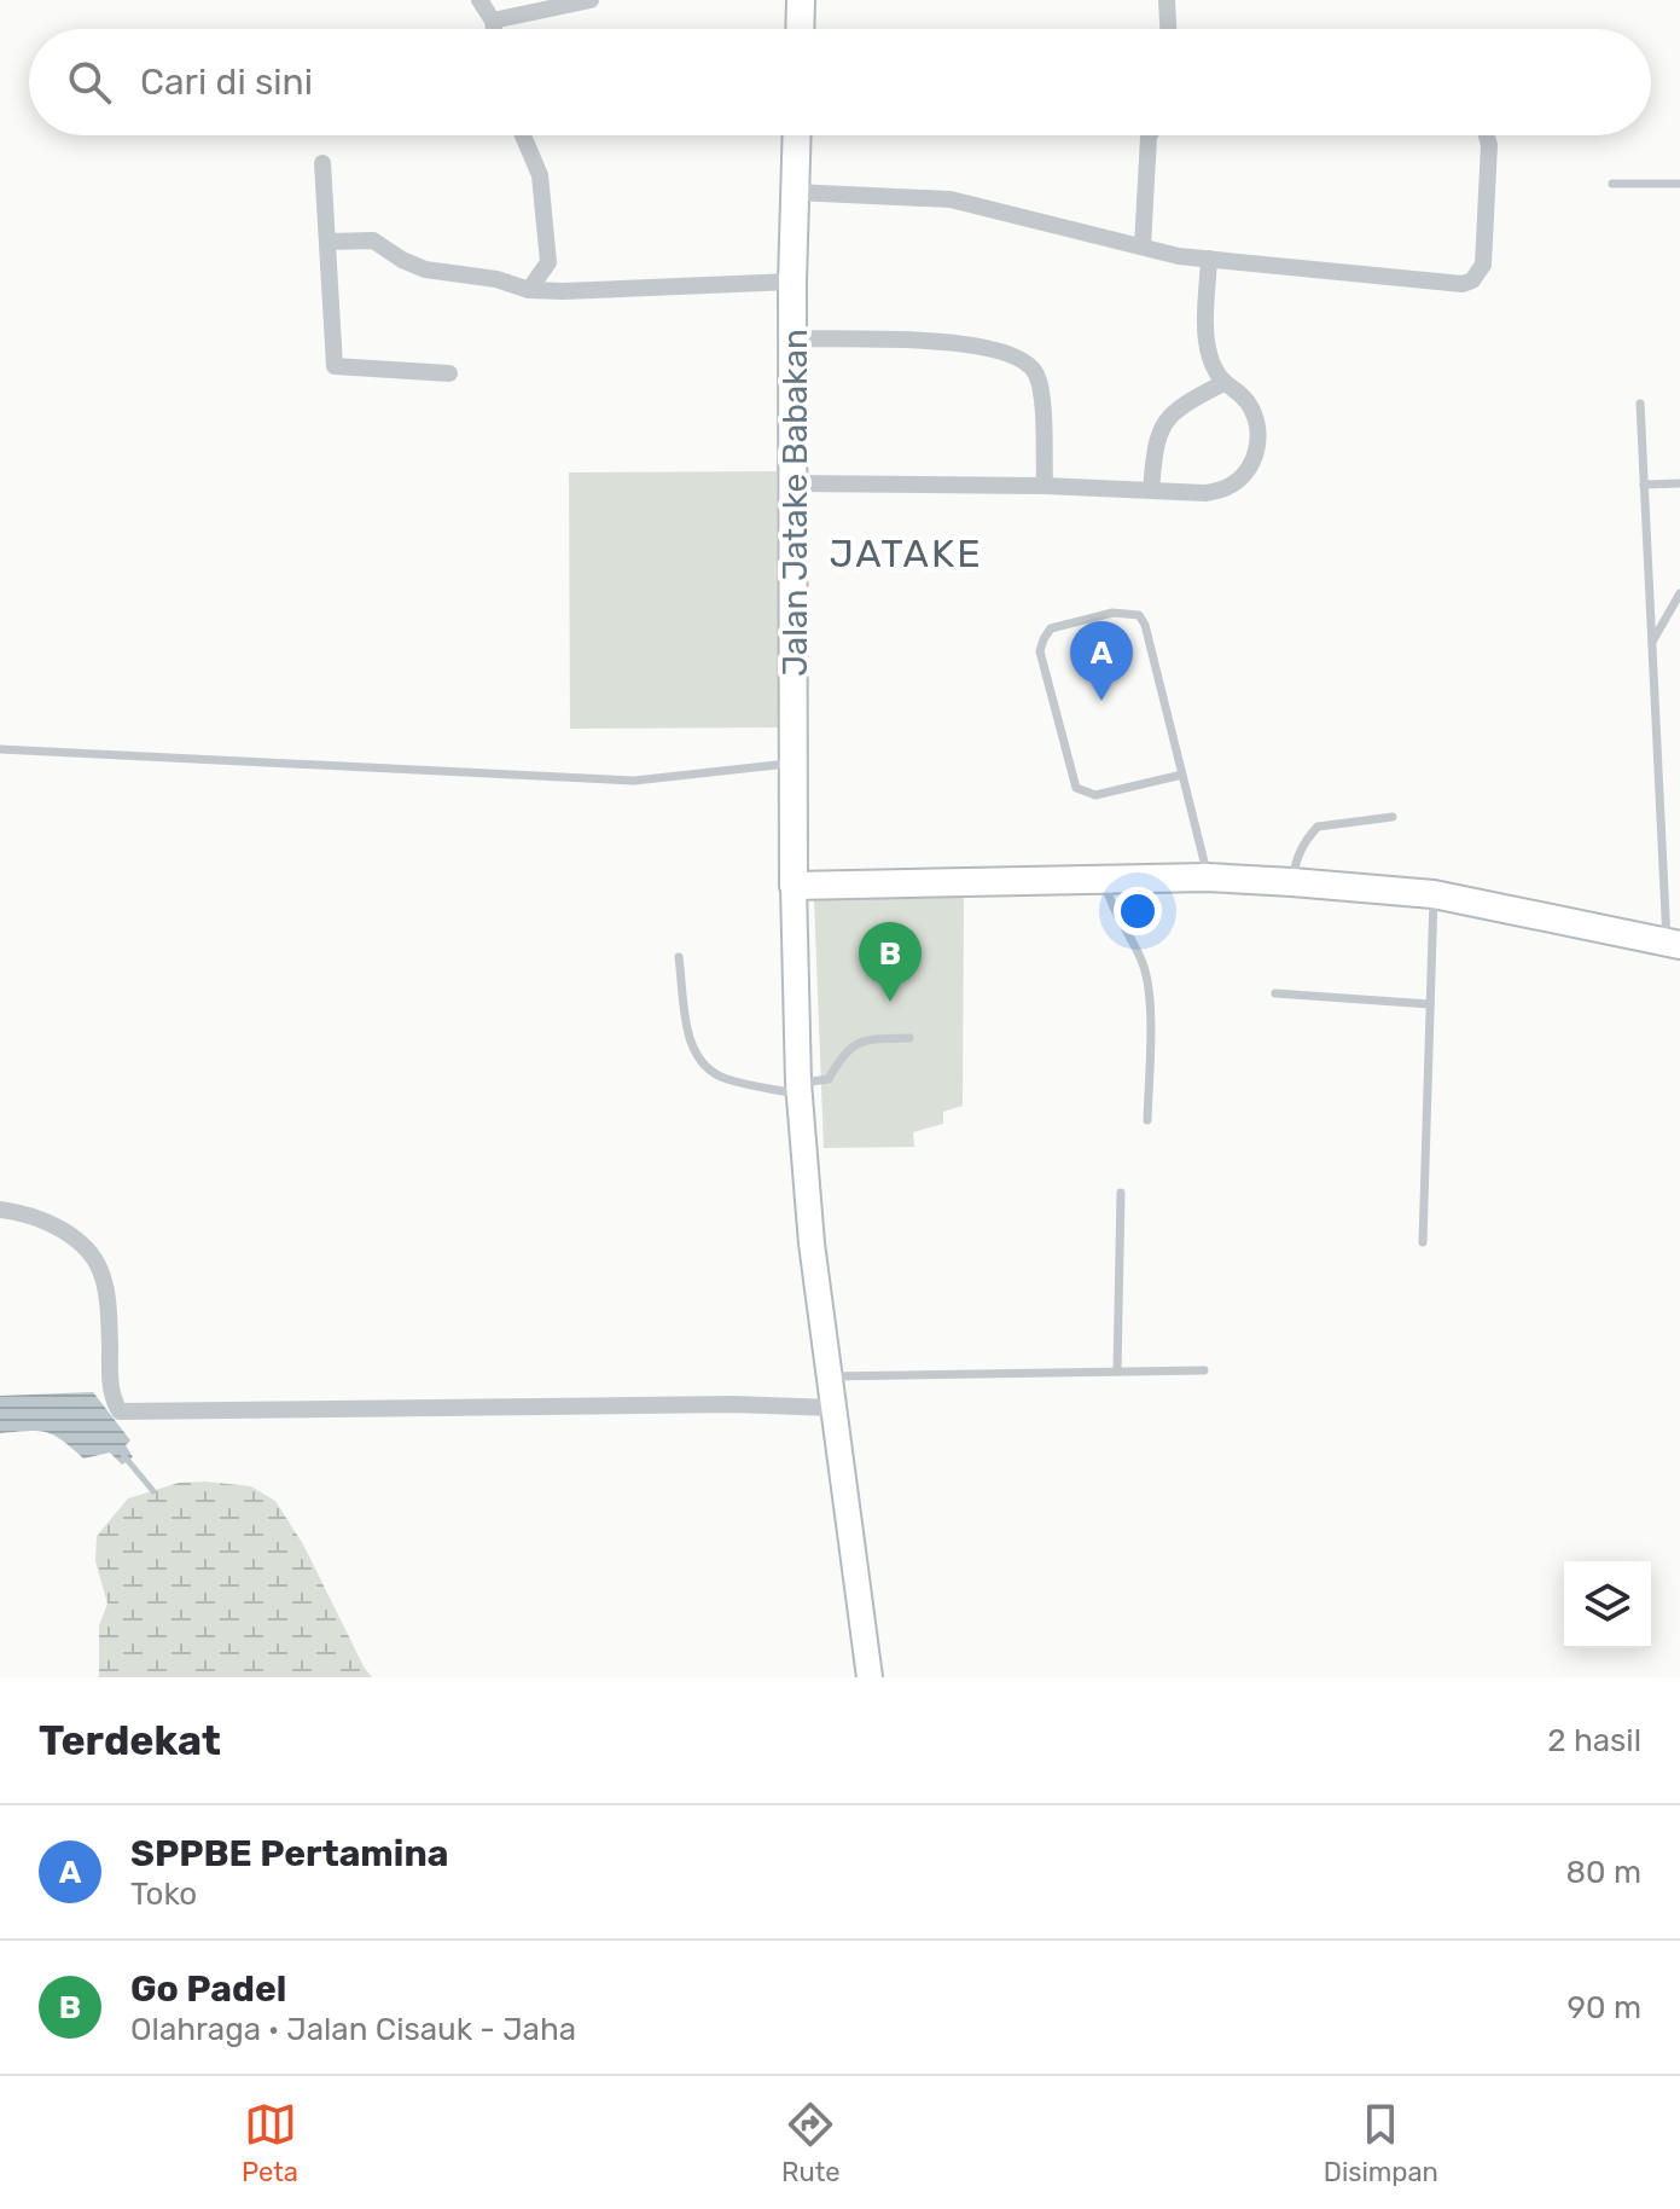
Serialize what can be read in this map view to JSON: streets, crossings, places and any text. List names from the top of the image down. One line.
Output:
{"streets":{"main road":["Jalan Jatake Babakan"]},"districts":["JATAKE"],"page":{"search":"Cari di sini","pins":["A","B"],"heading":["Terdekat","2 hasil"],"list":[{"mark":"A","name":"SPPBE Pertamina","note":"Toko","value":"80 m"},{"mark":"B","name":"Go Padel","note":"Olahraga · Jalan Cisauk - Jaha","value":"90 m"}],"nav":["Peta","Rute","Disimpan"]}}
